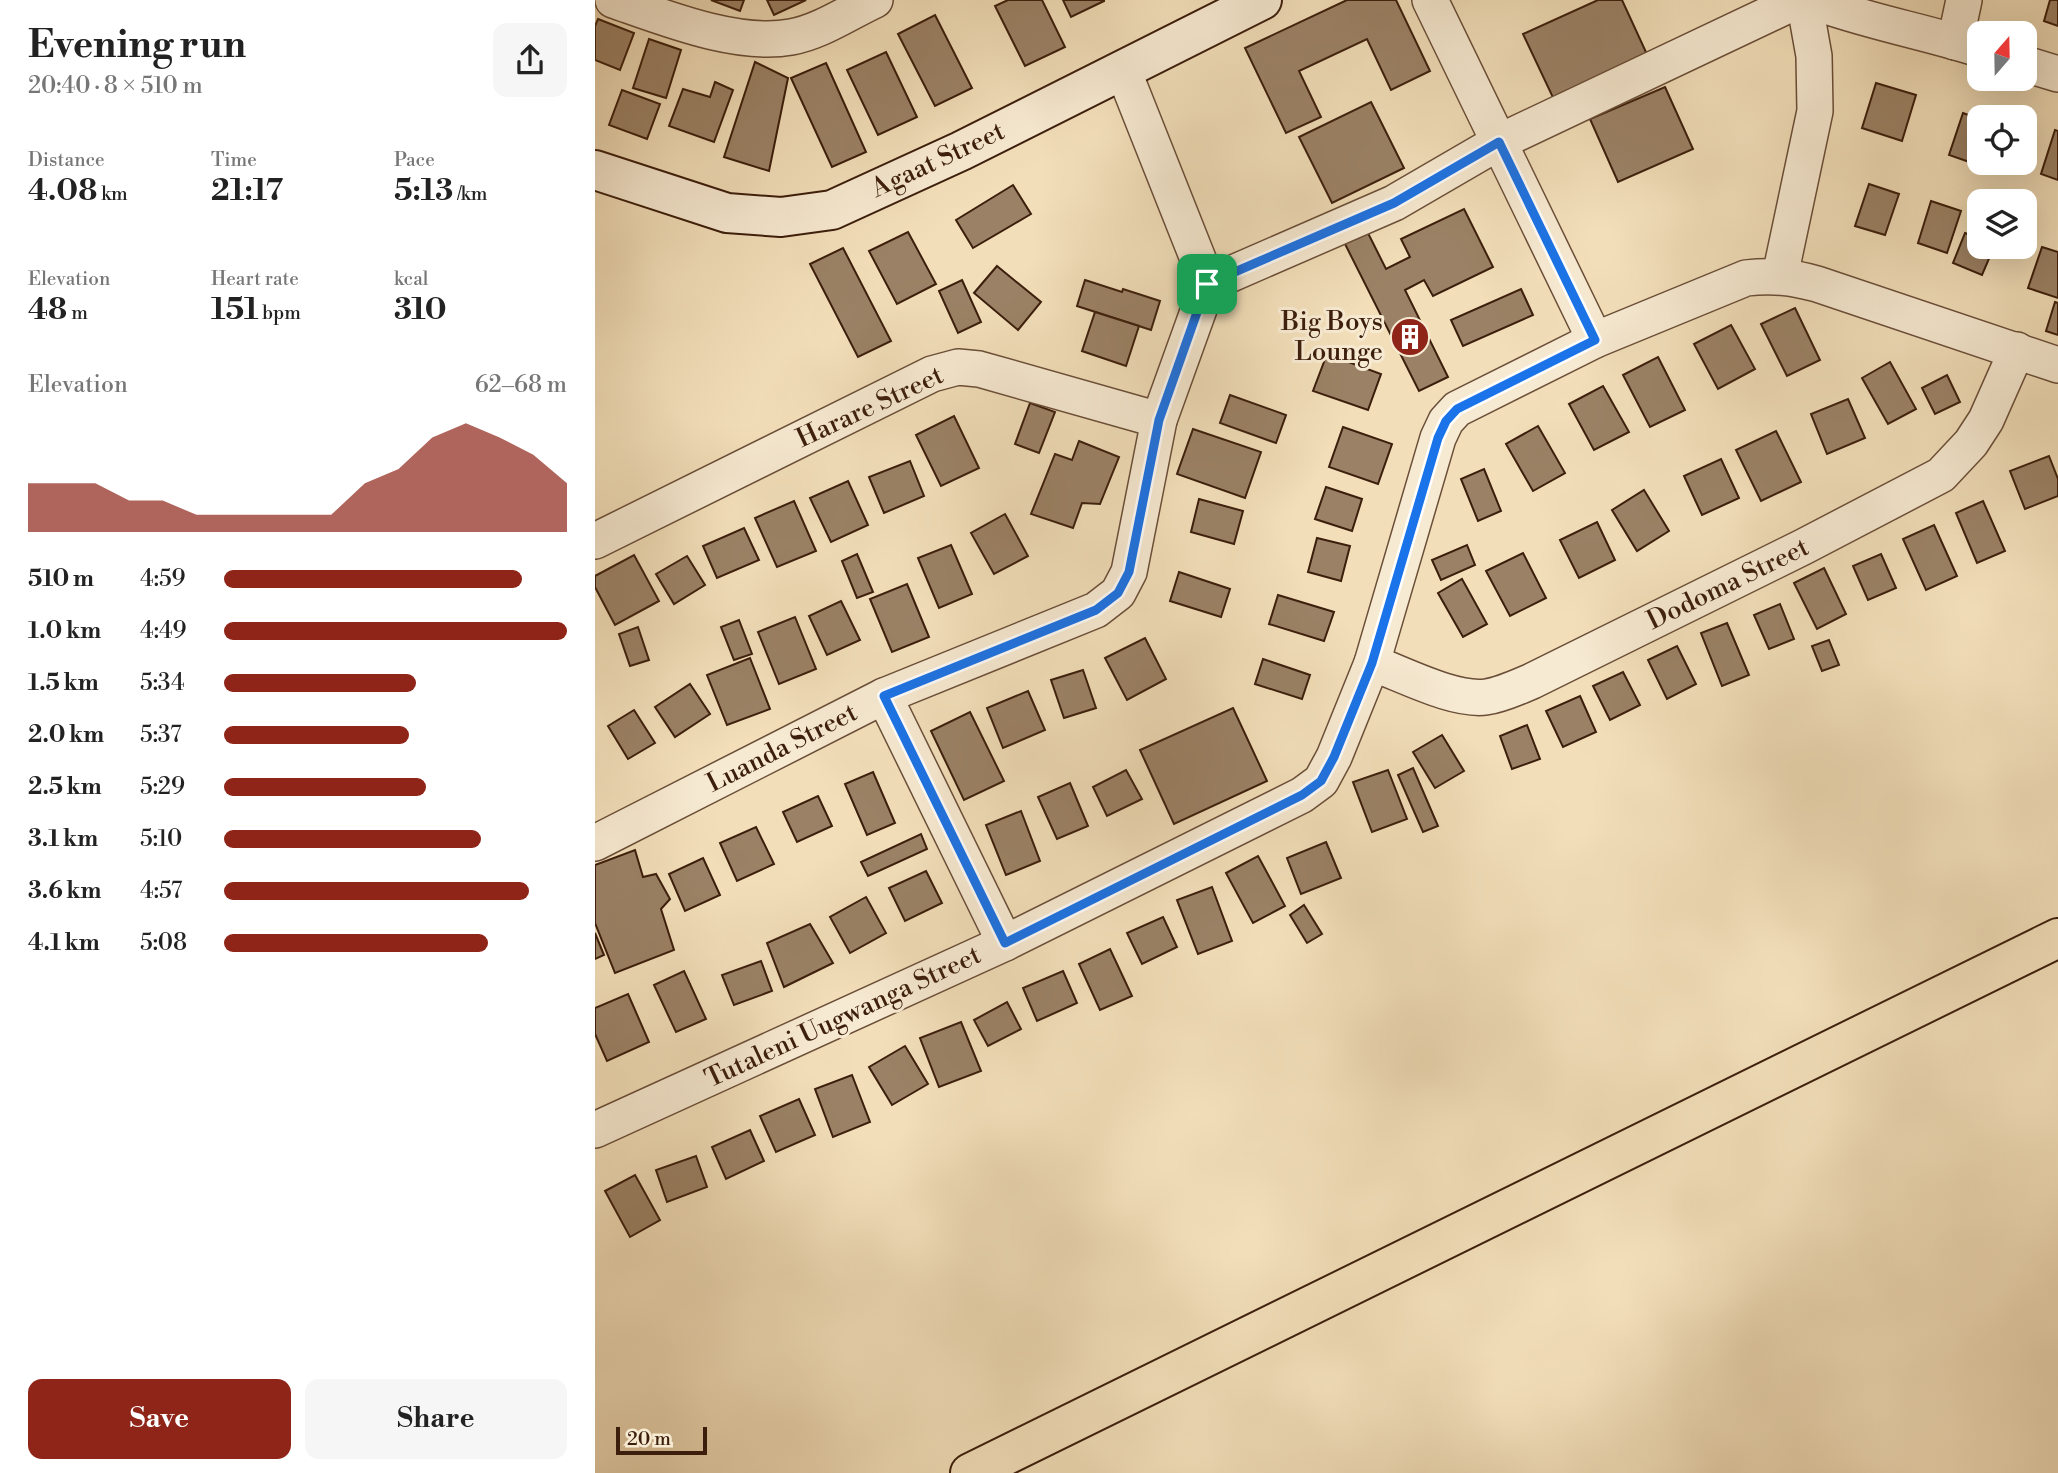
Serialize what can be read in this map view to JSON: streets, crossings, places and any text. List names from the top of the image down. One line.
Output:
{"streets":{"street":["Agaat Street","Harare Street","Dodoma Street","Luanda Street","Tutaleni Uugwanga Street"]},"crossings":[["Harare Street","Luanda Street"],["Dodoma Street","Tutaleni Uugwanga Street"]],"places":{"building":["Big Boys Lounge"]},"scale_bar":"20 m","north":"top","page":{"heading":["Evening run","20:40 · 8 × 510 m"],"stats":[["Distance","4.08 km"],["Time","21:17"],["Pace","5:13 /km"],["Elevation","48 m"],["Heart rate","151 bpm"],["kcal","310"]],"chart":["Elevation","62–68 m"],"list":[{"name":"510 m","note":"4:59"},{"name":"1.0 km","note":"4:49"},{"name":"1.5 km","note":"5:34"},{"name":"2.0 km","note":"5:37"},{"name":"2.5 km","note":"5:29"},{"name":"3.1 km","note":"5:10"},{"name":"3.6 km","note":"4:57"},{"name":"4.1 km","note":"5:08"}],"buttons":["Save","Share"],"scale":"20 m"}}
